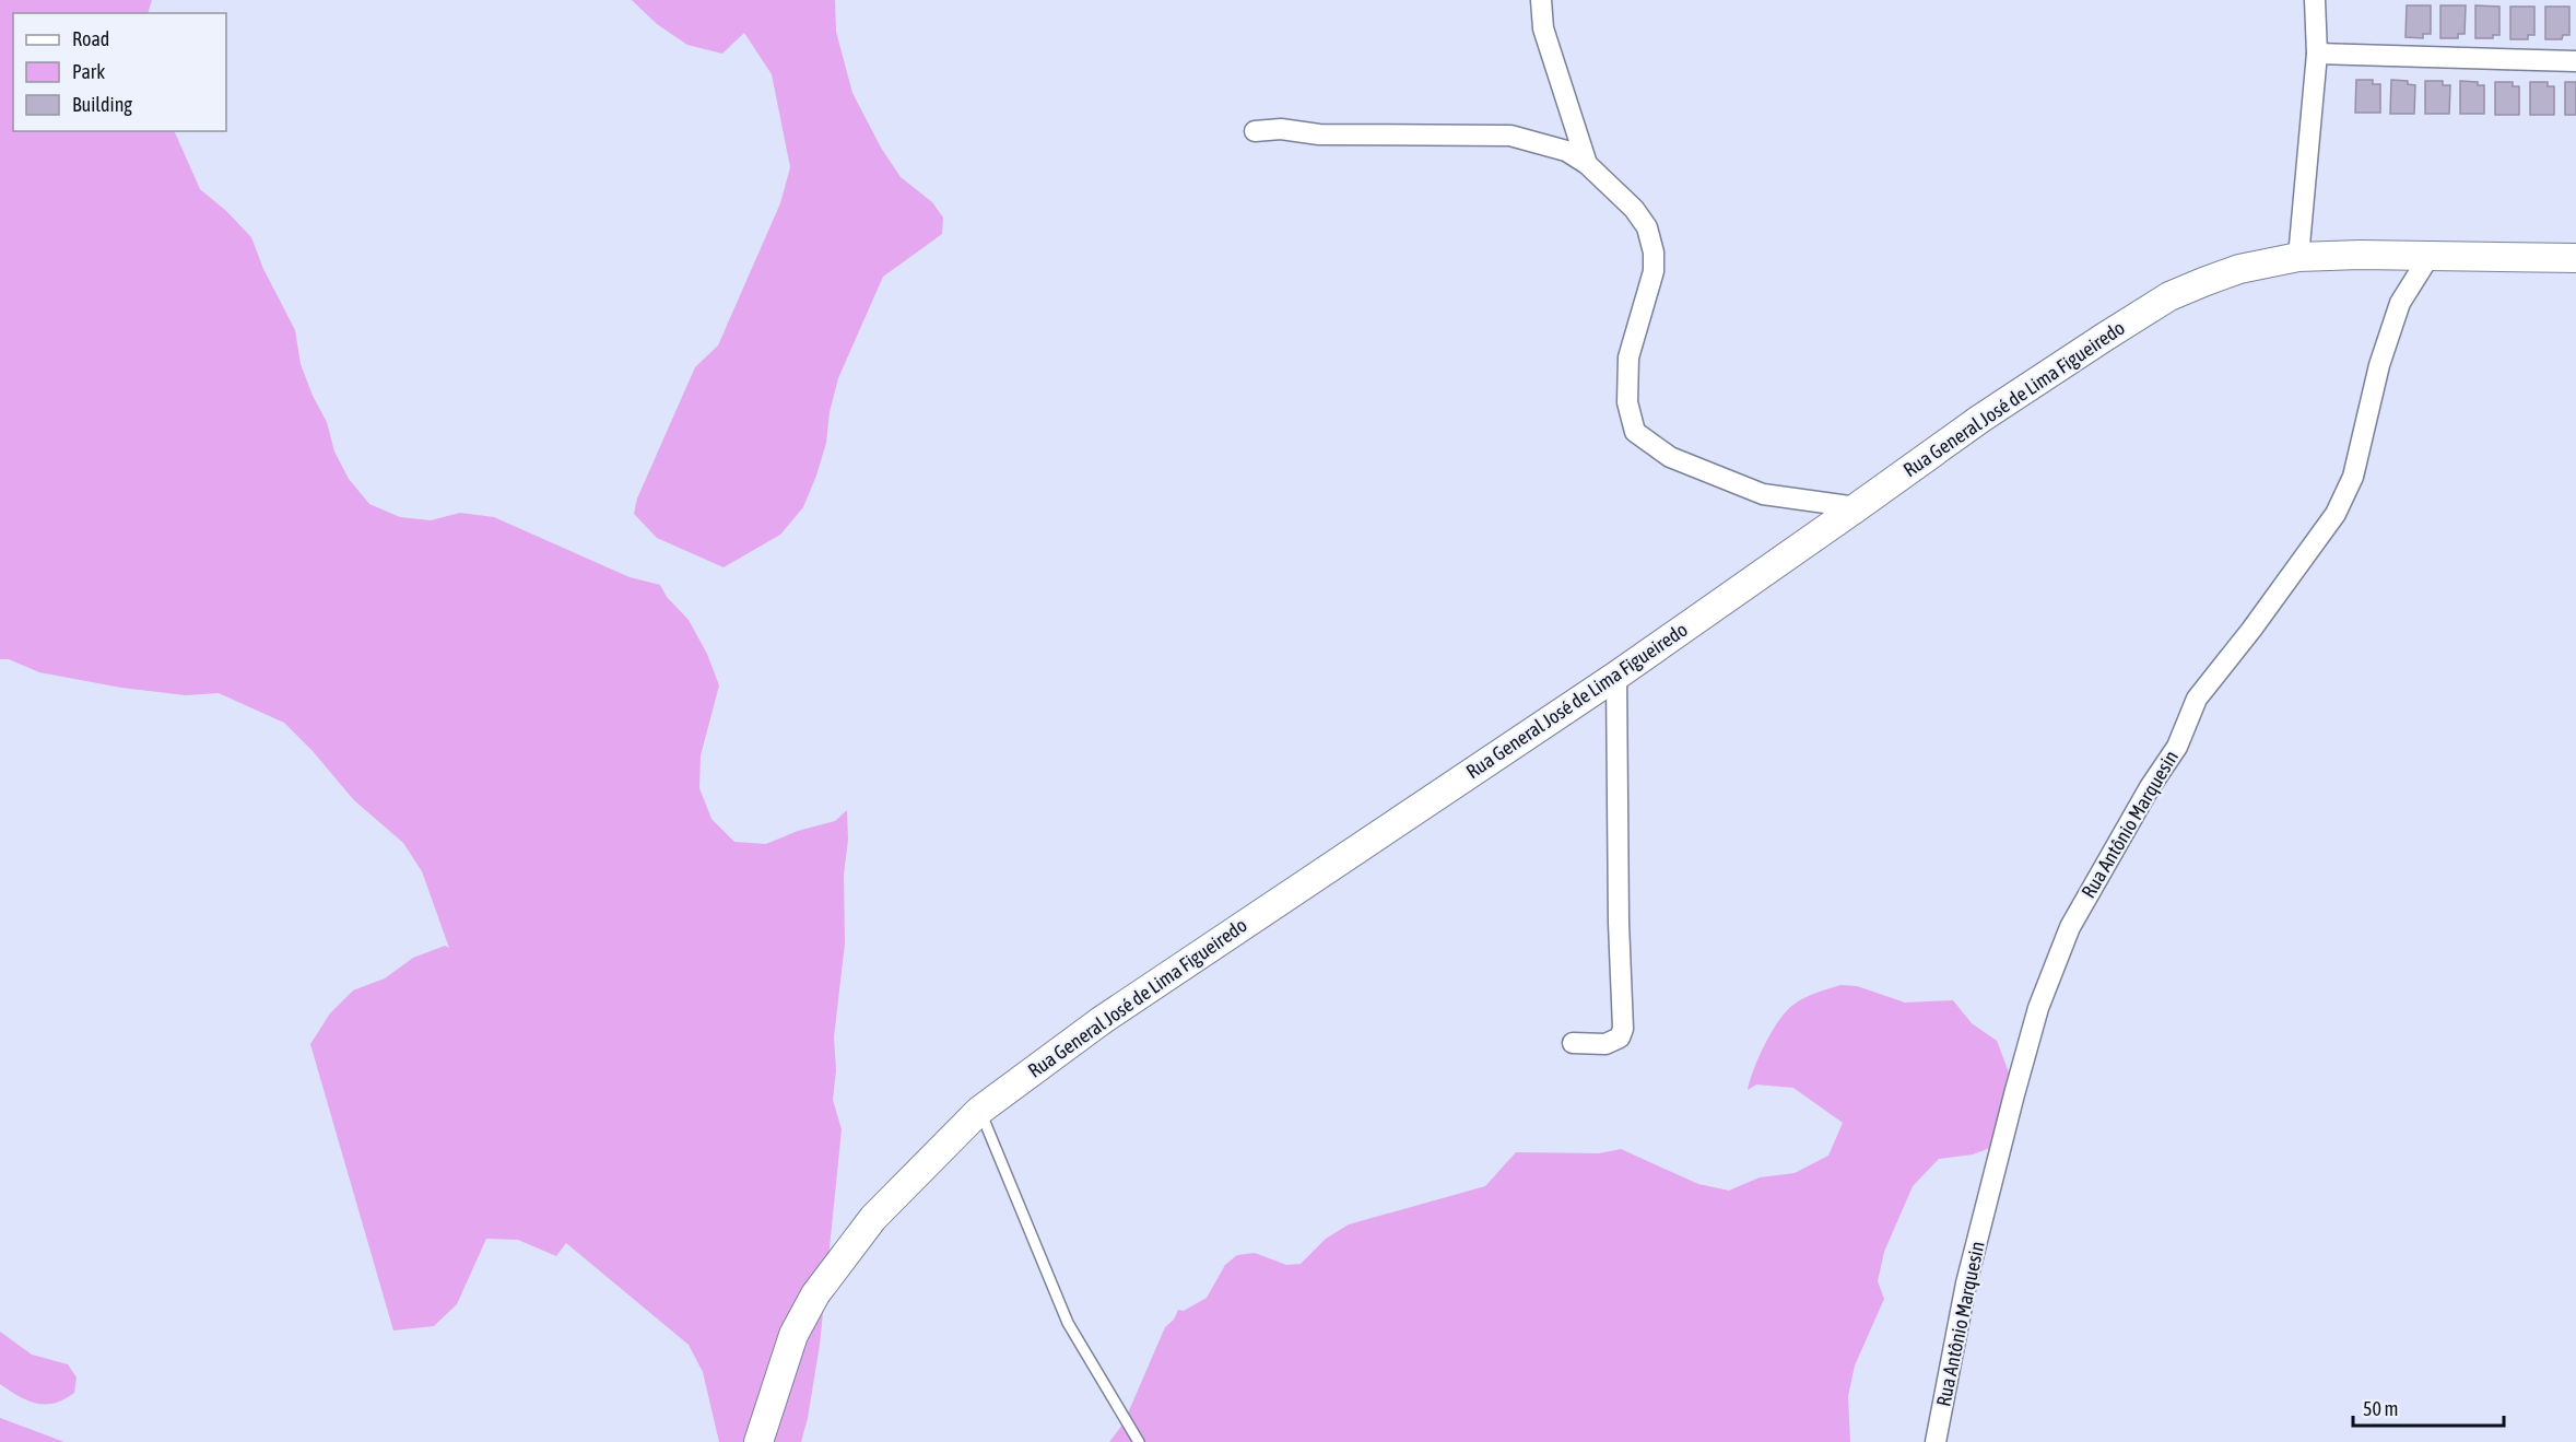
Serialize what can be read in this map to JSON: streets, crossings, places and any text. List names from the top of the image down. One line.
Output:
{"streets":{"street":["Rua General José de Lima Figueiredo","Rua Antônio Marquesin"]},"crossings":[["Rua General José de Lima Figueiredo","Rua Antônio Marquesin"]],"legend":["Road","Park","Building"],"scale_bar":"50 m"}
